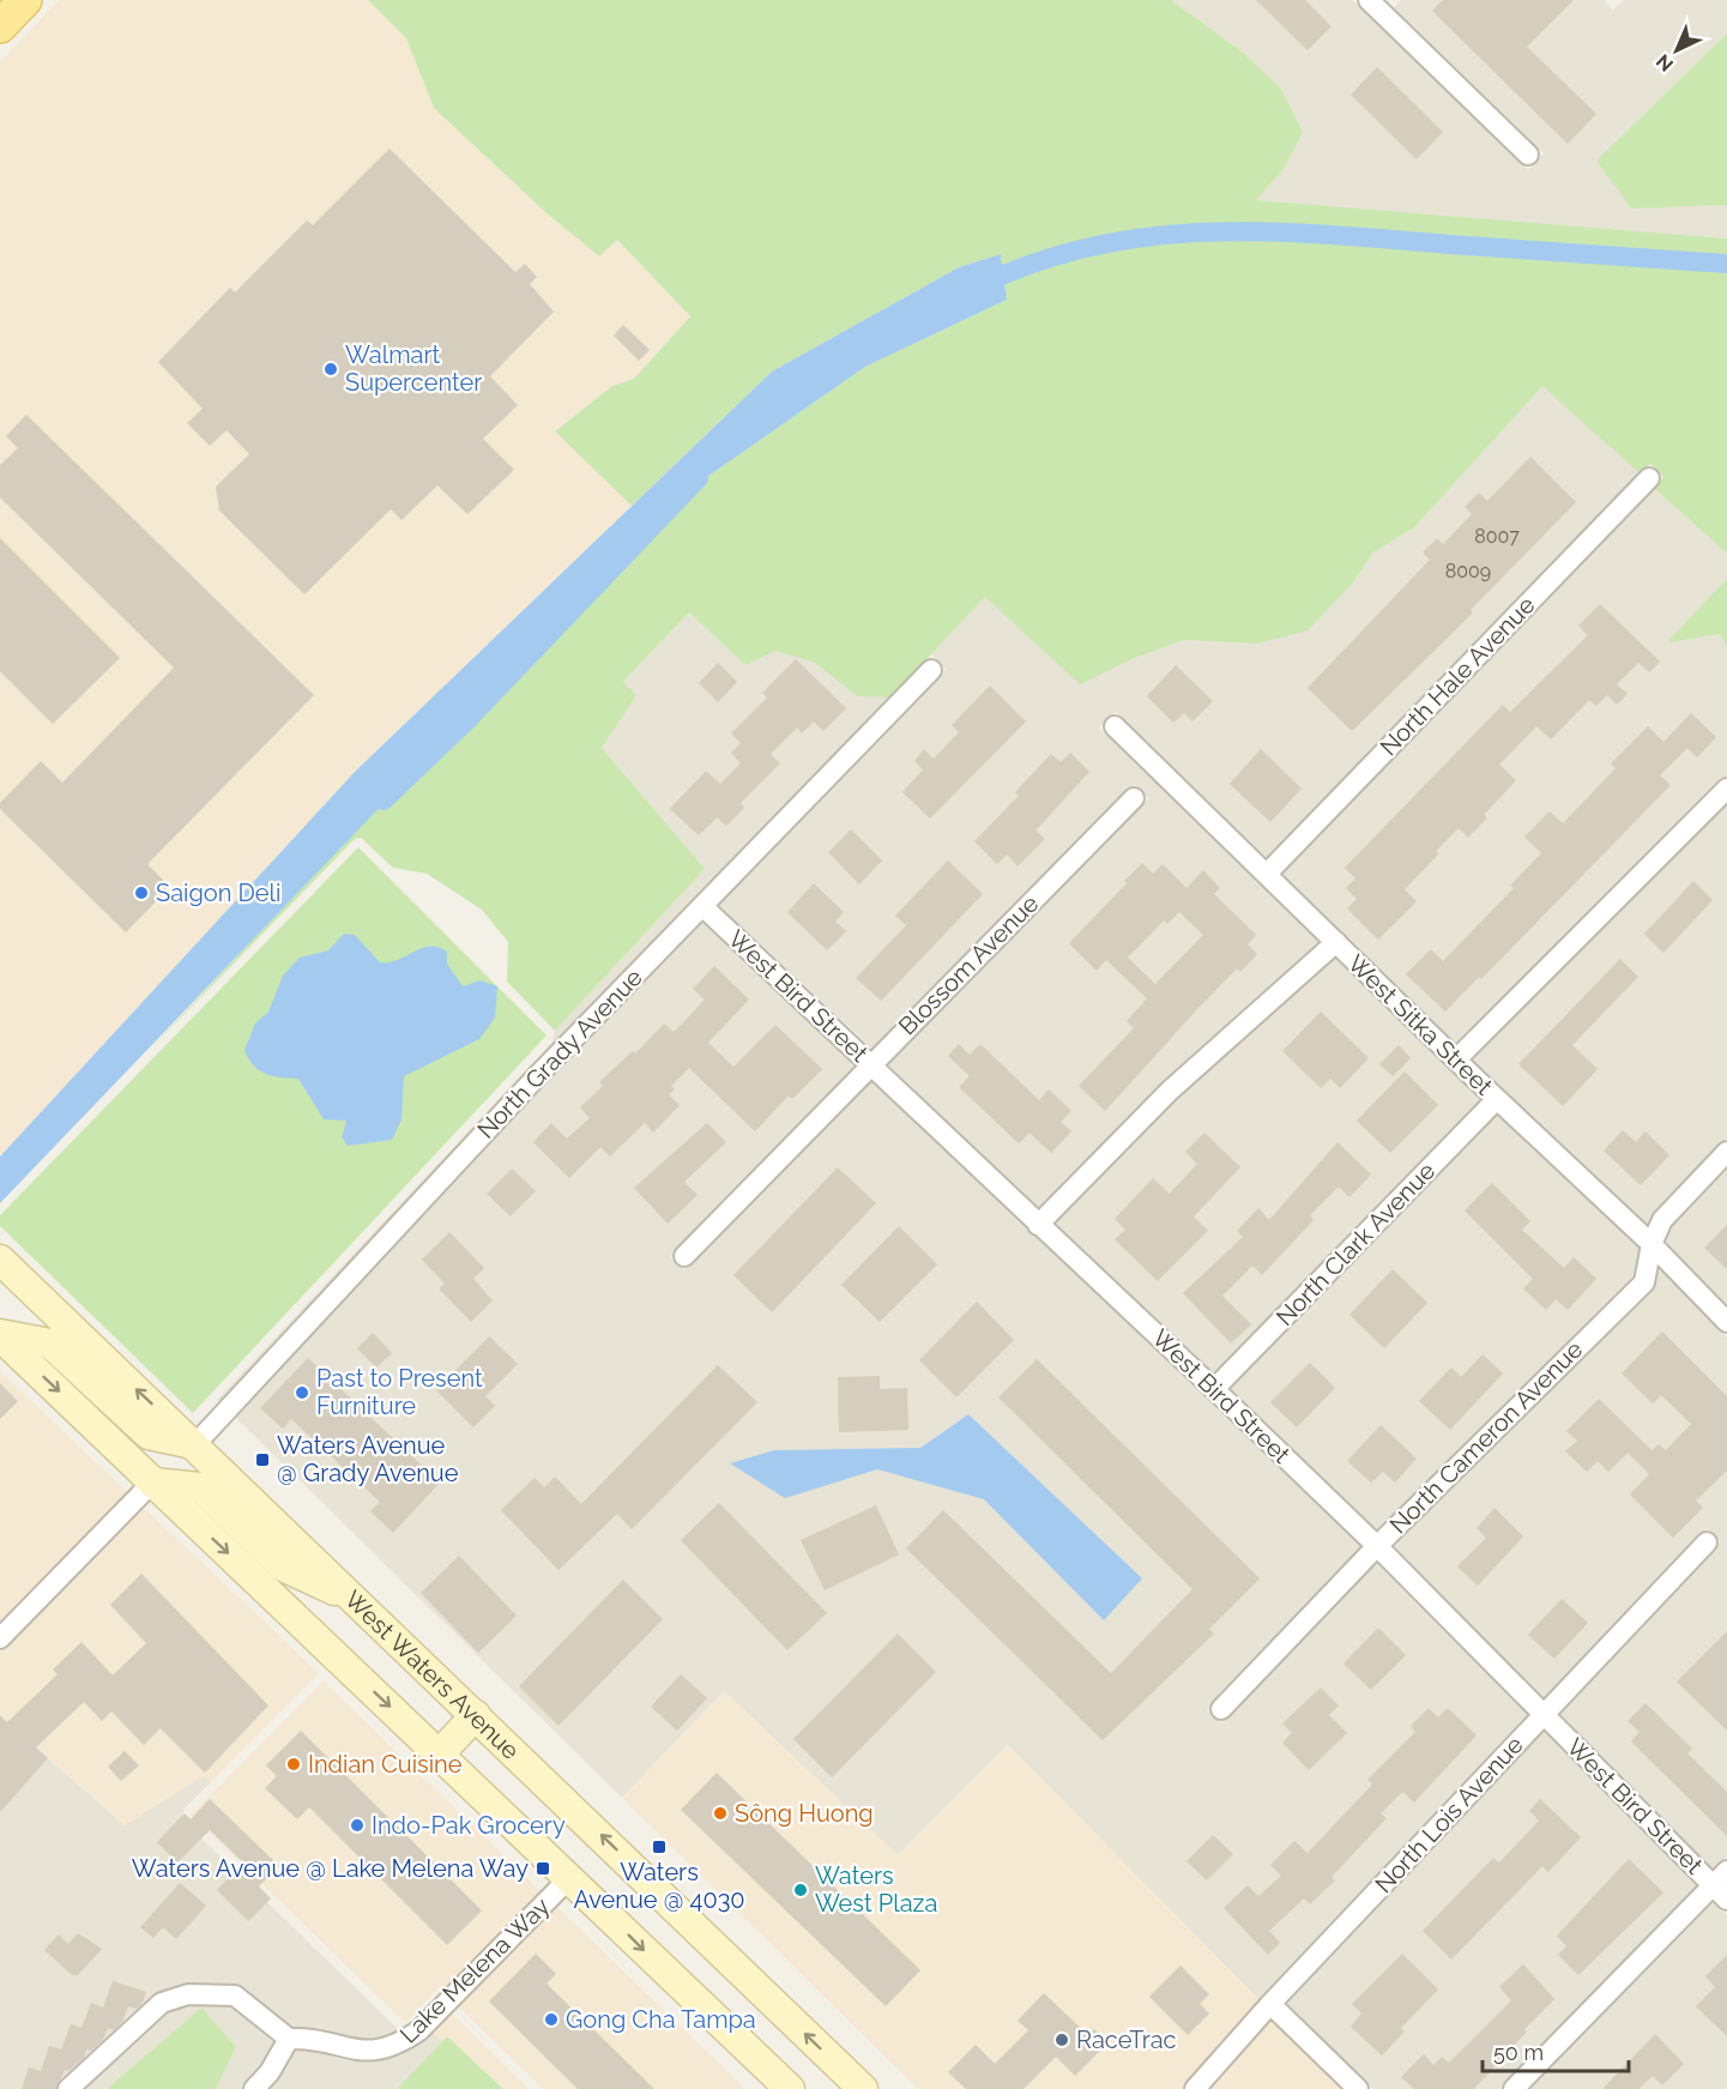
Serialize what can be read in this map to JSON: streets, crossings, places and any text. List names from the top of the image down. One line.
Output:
{"streets":{"main road":["West Waters Avenue"],"street":["North Hale Avenue","Blossom Avenue","West Bird Street","West Sitka Street","North Grady Avenue","North Clark Avenue","North Cameron Avenue","North Lois Avenue","Lake Melena Way"]},"crossings":[["North Hale Avenue","West Sitka Street"],["Blossom Avenue","West Bird Street"],["West Bird Street","North Grady Avenue"],["West Bird Street","North Clark Avenue"],["West Bird Street","North Cameron Avenue"],["West Bird Street","North Lois Avenue"],["West Sitka Street","North Clark Avenue"],["West Sitka Street","North Cameron Avenue"],["North Grady Avenue","West Waters Avenue"]],"places":{"other":["Walmart Supercenter","Saigon Deli","Past to Present Furniture","Indian Cuisine","Sông Huong","Indo-Pak Grocery","Waters West Plaza","Gong Cha Tampa","RaceTrac"],"transit":["Waters Avenue @ Grady Avenue","Waters Avenue @ 4030","Waters Avenue @ Lake Melena Way"]},"house_numbers":["8007","8009"],"scale_bar":"50 m","north":"bottom left"}
